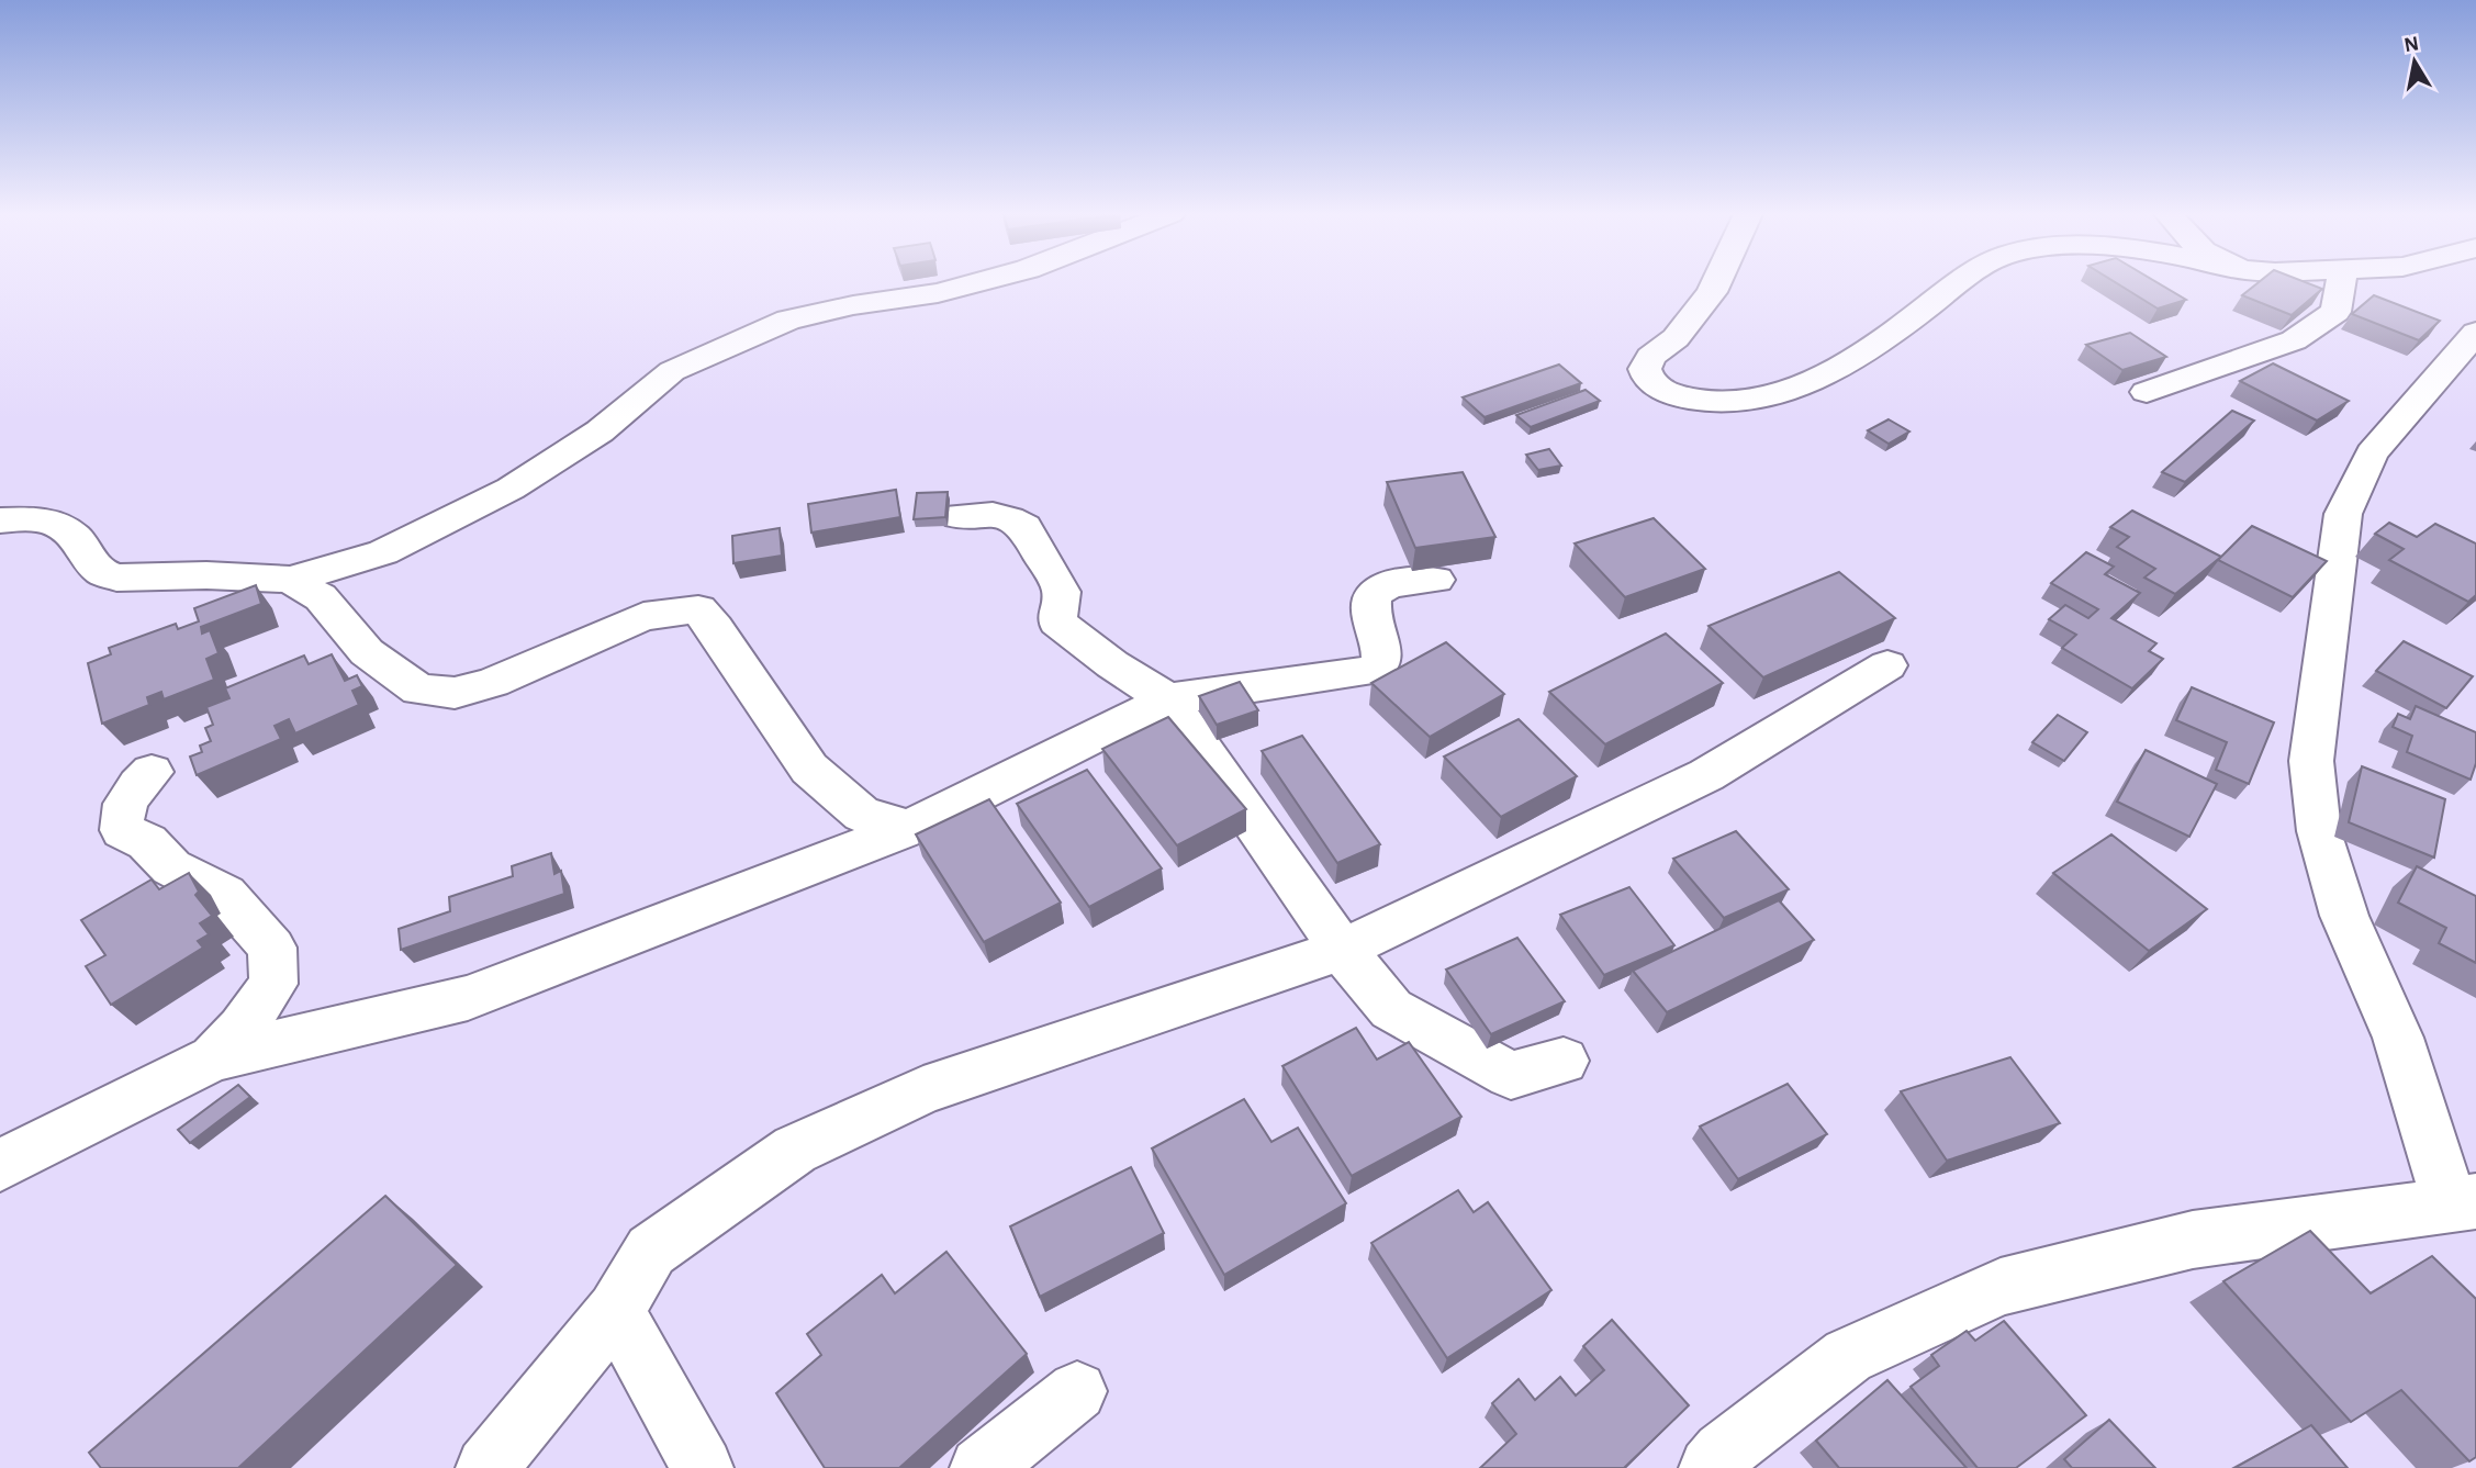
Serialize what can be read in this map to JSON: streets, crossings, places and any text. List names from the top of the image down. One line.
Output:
{"north":"top"}
